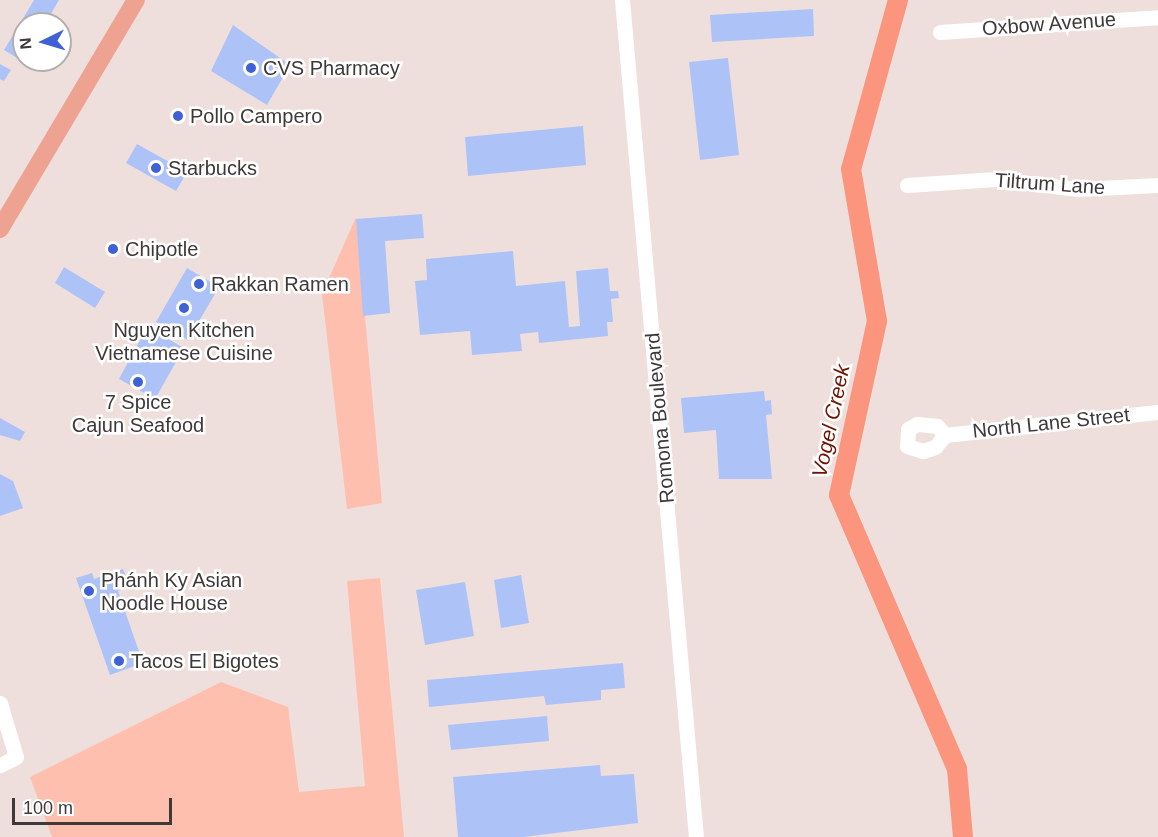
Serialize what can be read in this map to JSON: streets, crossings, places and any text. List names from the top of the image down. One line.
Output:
{"streets":{"street":["Oxbow Avenue","Tiltrum Lane","Romona Boulevard","North Lane Street"]},"water":["Vogel Creek"],"places":["CVS Pharmacy","Pollo Campero","Starbucks","Chipotle","Rakkan Ramen","Nguyen Kitchen Vietnamese Cuisine","7 Spice Cajun Seafood","Phánh Ky Asian Noodle House","Tacos El Bigotes"],"scale_bar":"100 m","north":"left"}
